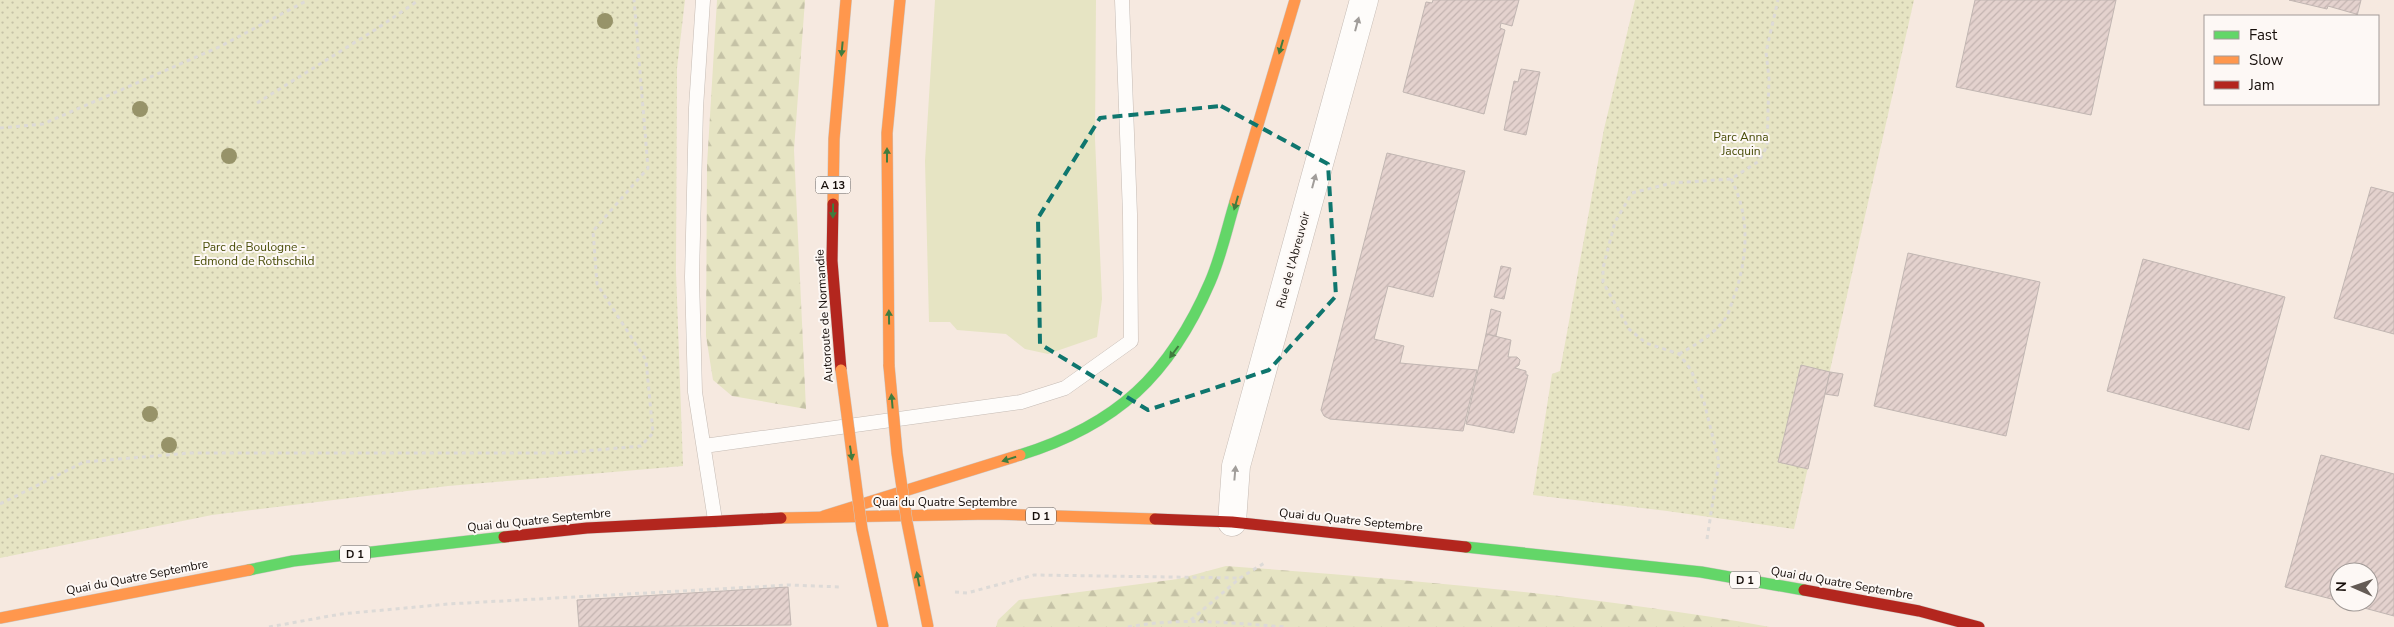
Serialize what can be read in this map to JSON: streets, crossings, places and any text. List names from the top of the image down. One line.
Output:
{"streets":{"main road":["A 13","Autoroute de Normandie","Quai du Quatre Septembre","D 1"],"street":["Rue de l'Abreuvoir"]},"crossings":[["Rue de l'Abreuvoir","Quai du Quatre Septembre"]],"one_way":["Rue de l'Abreuvoir"],"parks":["Parc Anna Jacquin","Parc de Boulogne - Edmond de Rothschild"],"legend":["Fast","Slow","Jam"],"north":"left"}
